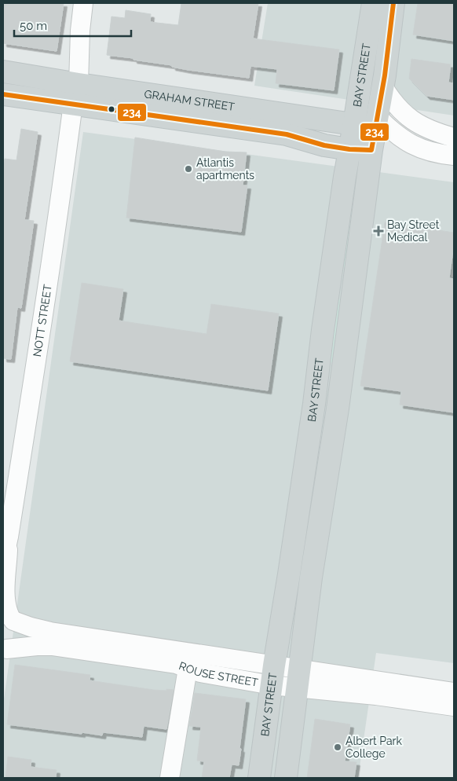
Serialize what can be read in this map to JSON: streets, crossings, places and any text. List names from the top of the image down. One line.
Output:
{"streets":{"main road":["BAY STREET","GRAHAM STREET"],"street":["NOTT STREET","ROUSE STREET"]},"crossings":[["BAY STREET","GRAHAM STREET"],["BAY STREET","ROUSE STREET"],["GRAHAM STREET","NOTT STREET"],["NOTT STREET","ROUSE STREET"]],"places":{"other":["Atlantis apartments","Albert Park College"],"health":["Bay Street Medical"]},"lines":["transit line 234"],"scale_bar":"50 m"}
